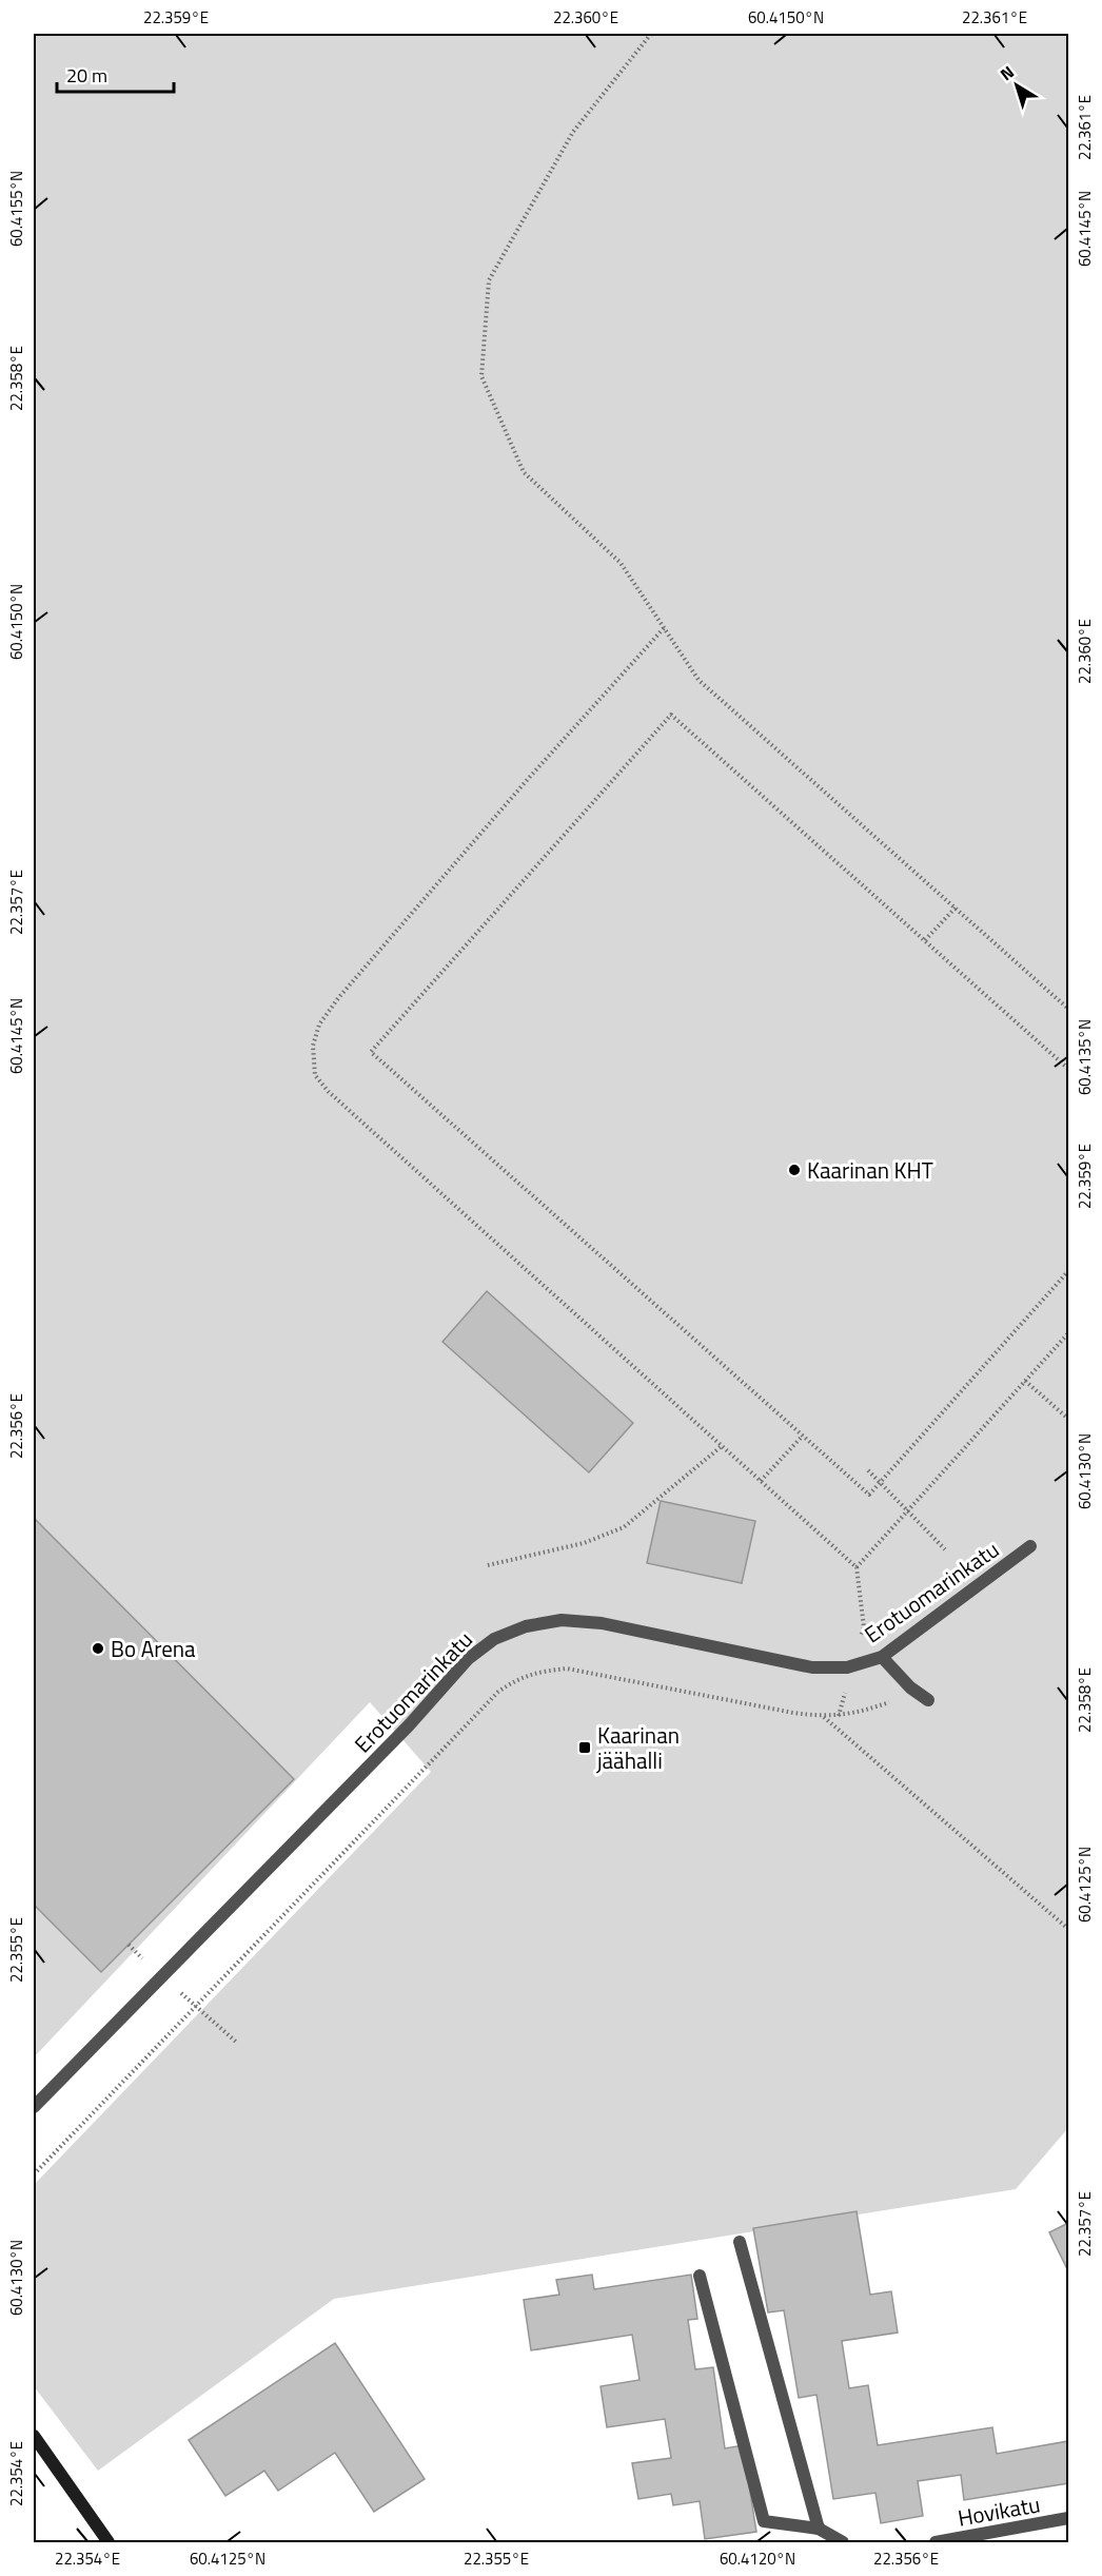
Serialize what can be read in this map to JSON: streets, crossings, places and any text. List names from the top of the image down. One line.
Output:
{"streets":{"street":["Erotuomarinkatu","Hovikatu"]},"places":{"other":["Kaarinan KHT","Bo Arena"],"transit":["Kaarinan jäähalli"]},"scale_bar":"20 m","north":"top left","coordinates":["22.359°E","22.360°E","60.4150°N","22.361°E","60.4155°N","60.4145°N","22.358°E","22.357°E","60.4135°N","22.356°E","60.4130°N","60.4125°N","22.355°E","22.354°E","60.4120°N"]}
